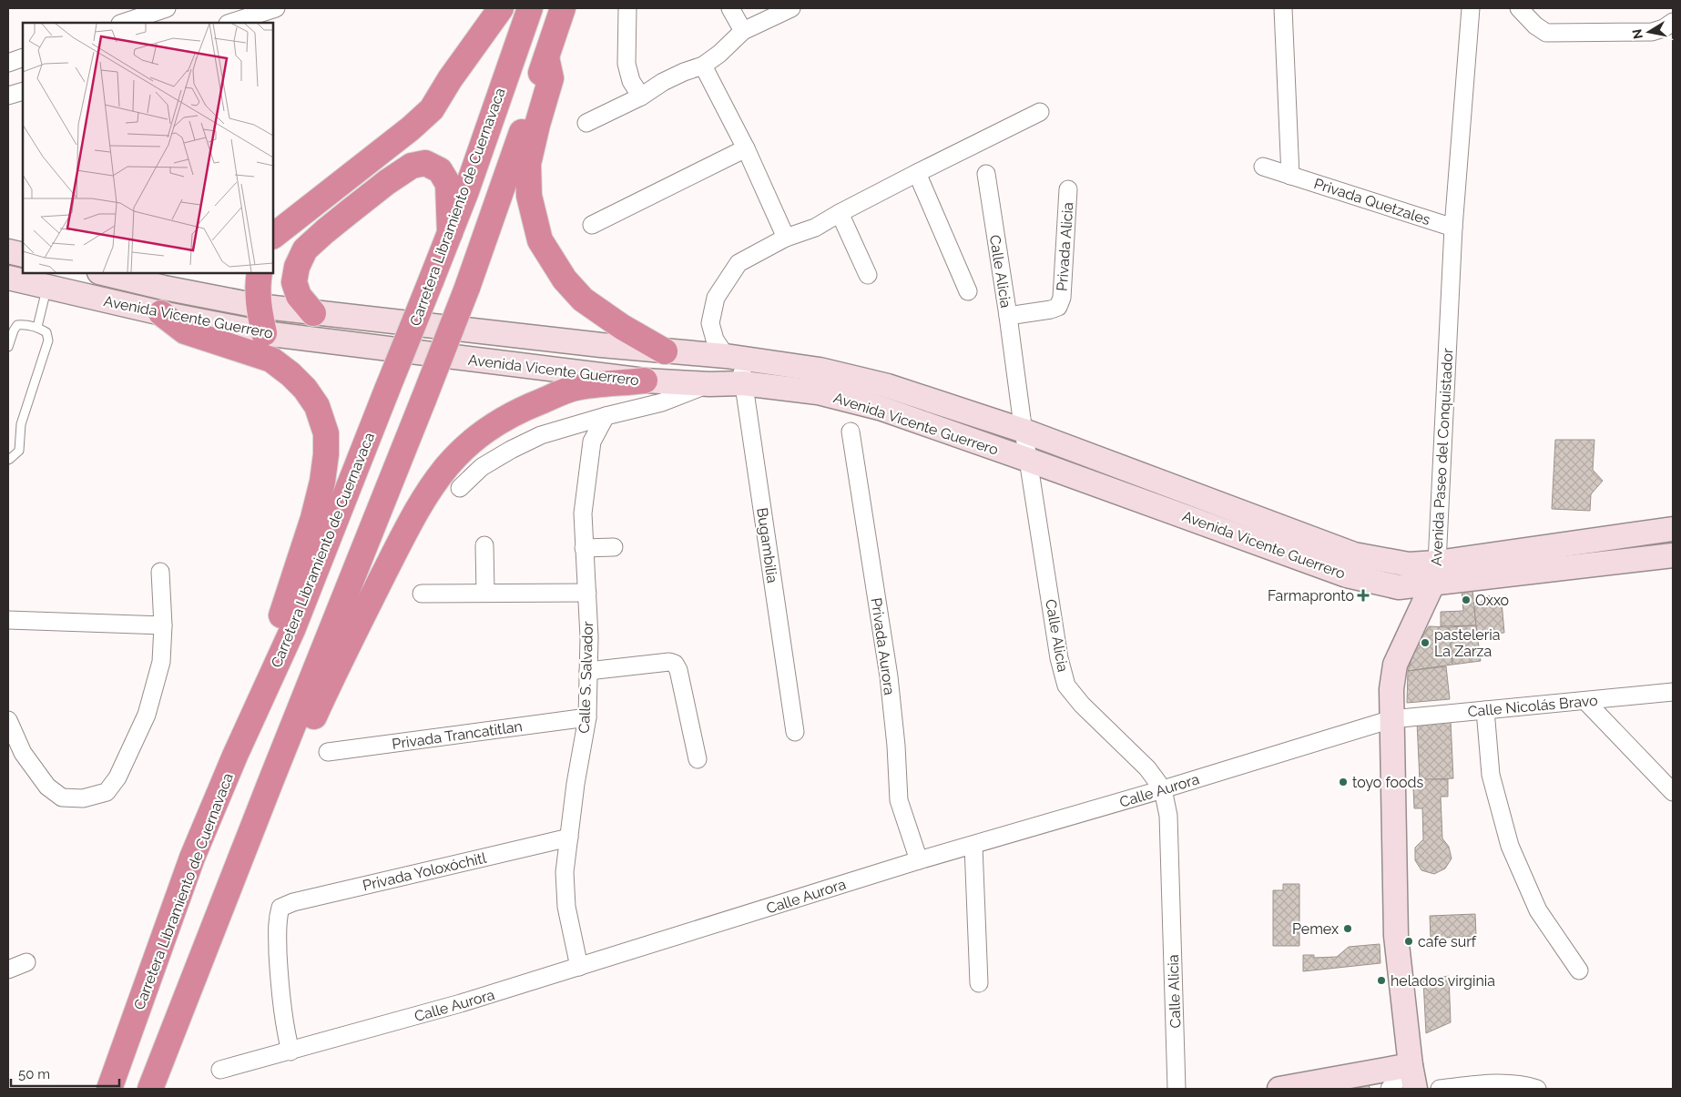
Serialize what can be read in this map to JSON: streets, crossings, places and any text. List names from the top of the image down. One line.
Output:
{"streets":{"highway":["Carretera Libramiento de Cuernavaca"],"main road":["Avenida Vicente Guerrero","Avenida Paseo del Conquistador"],"street":["Privada Quetzales","Privada Alicia","Calle Alicia","Bugambilia","Privada Aurora","Calle S. Salvador","Calle Nicolás Bravo","Privada Trancatitlan","Calle Aurora","Privada Yoloxóchitl"]},"crossings":[["Privada Quetzales","Avenida Paseo del Conquistador"],["Privada Alicia","Calle Alicia"],["Calle Alicia","Avenida Vicente Guerrero"],["Calle Alicia","Calle Aurora"],["Avenida Vicente Guerrero","Avenida Paseo del Conquistador"],["Avenida Vicente Guerrero","Bugambilia"],["Avenida Paseo del Conquistador","Calle Nicolás Bravo"],["Avenida Paseo del Conquistador","Calle Aurora"],["Privada Aurora","Calle Aurora"],["Calle S. Salvador","Privada Trancatitlan"],["Calle S. Salvador","Calle Aurora"],["Calle S. Salvador","Privada Yoloxóchitl"],["Calle Nicolás Bravo","Calle Aurora"],["Calle Aurora","Privada Yoloxóchitl"]],"places":{"health":["Farmapronto"],"other":["Oxxo","pasteleria La Zarza","toyo foods","Pemex","cafe surf","helados virginia"]},"scale_bar":"50 m","north":"left"}
